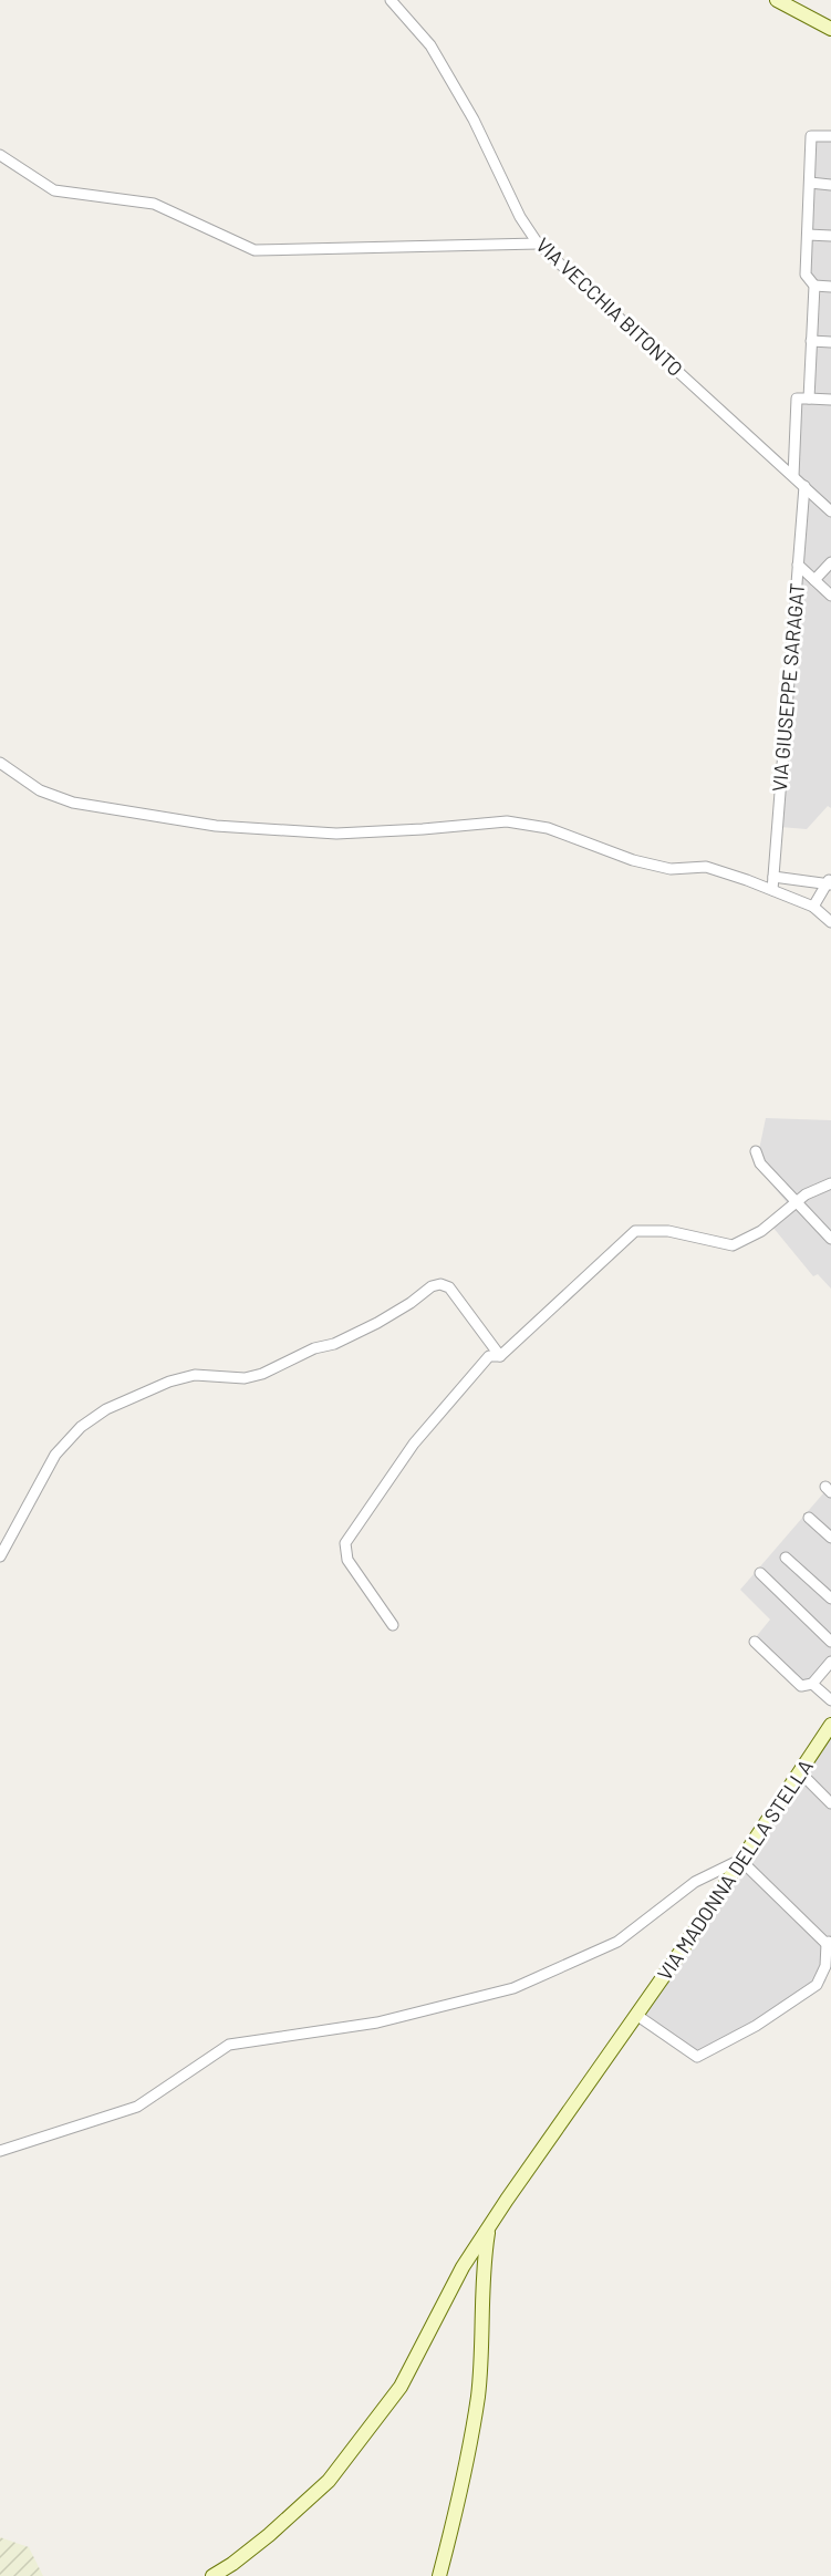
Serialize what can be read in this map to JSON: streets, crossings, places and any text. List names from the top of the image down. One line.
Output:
{"streets":{"main road":["VIA MADONNA DELLA STELLA"],"street":["VIA VECCHIA BITONTO","VIA GIUSEPPE SARAGAT"]},"crossings":[["VIA VECCHIA BITONTO","VIA GIUSEPPE SARAGAT"]]}
